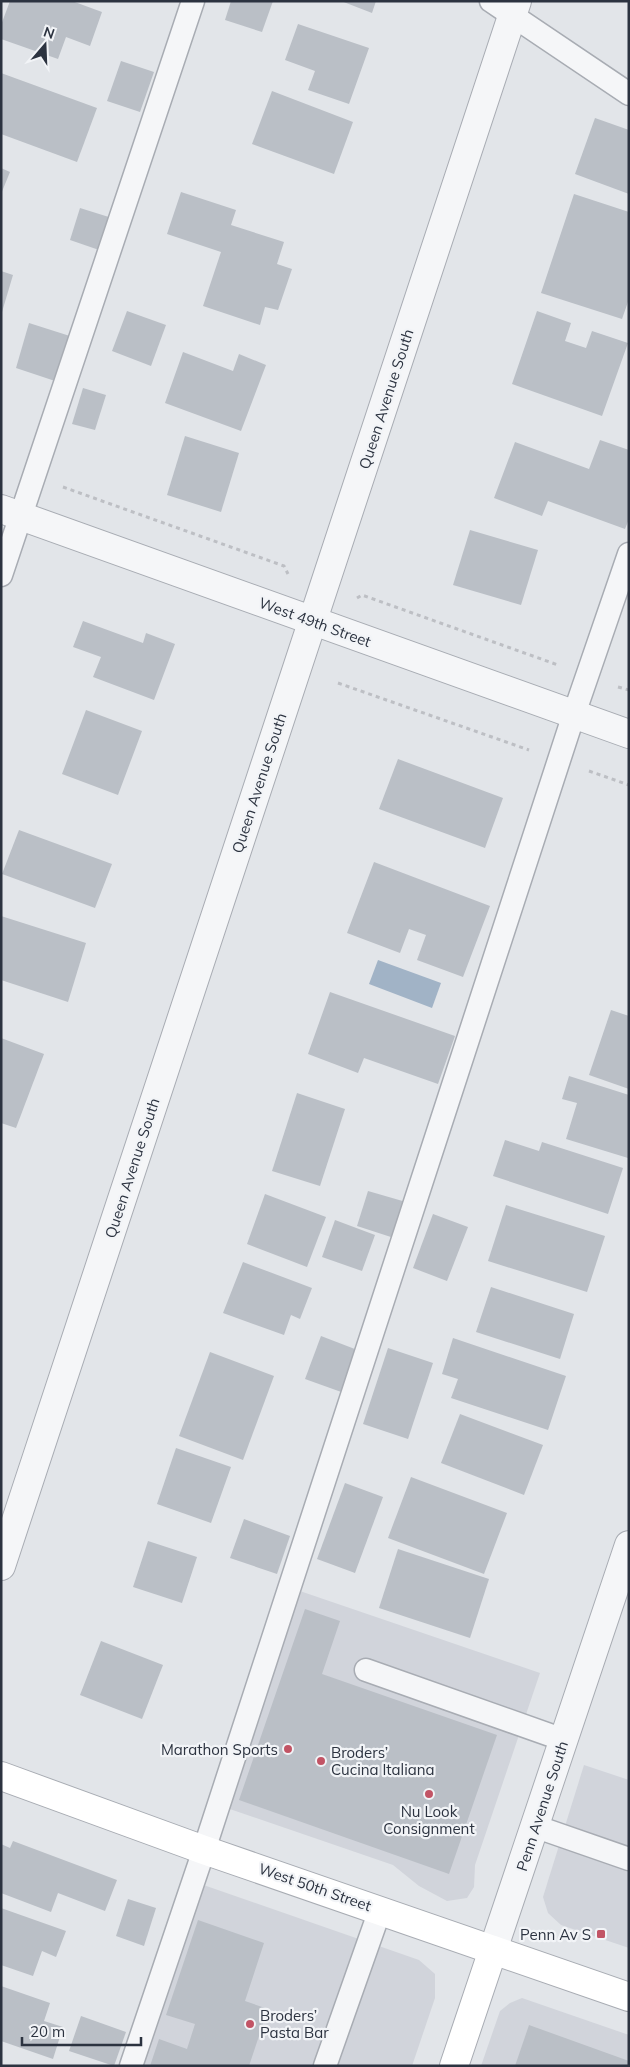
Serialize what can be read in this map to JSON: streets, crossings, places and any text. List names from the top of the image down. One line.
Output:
{"streets":{"main road":["Penn Avenue South","West 50th Street"],"street":["Queen Avenue South","West 49th Street"]},"crossings":[["Queen Avenue South","West 49th Street"],["Penn Avenue South","West 50th Street"]],"places":{"other":["Marathon Sports","Broders’ Cucina Italiana","Nu Look Consignment","Broders’ Pasta Bar"],"transit":["Penn Av S"]},"scale_bar":"20 m","north":"top"}
